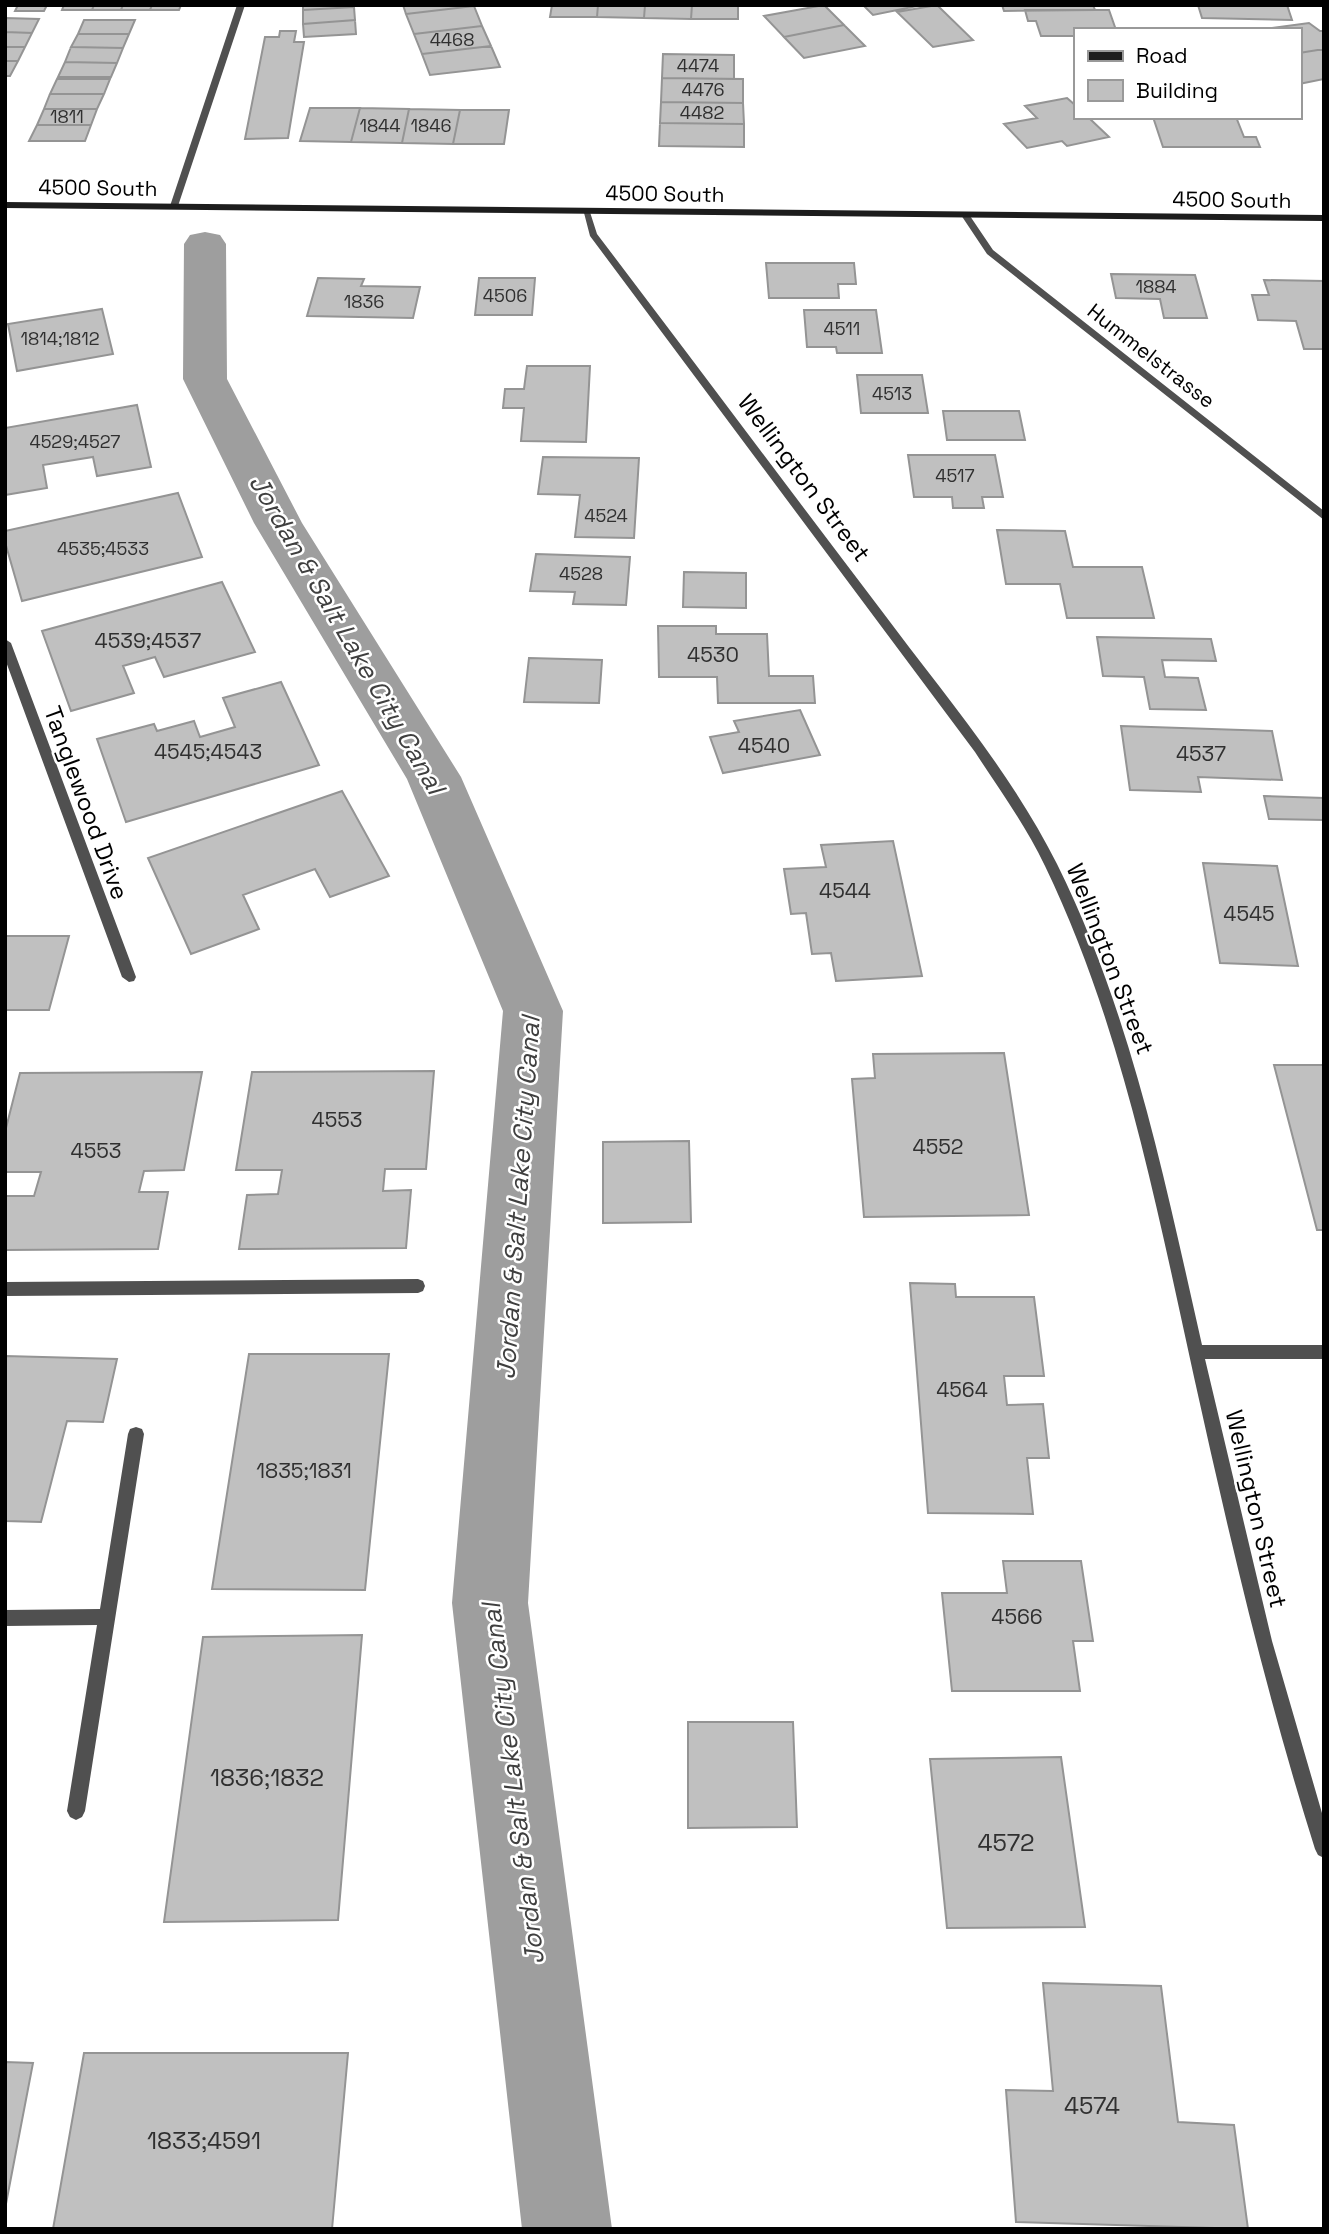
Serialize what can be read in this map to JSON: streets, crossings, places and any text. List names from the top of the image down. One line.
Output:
{"streets":{"main road":["4500 South"],"street":["Hummelstrasse","Wellington Street","Tanglewood Drive"]},"crossings":[["4500 South","Hummelstrasse"],["4500 South","Wellington Street"]],"water":["Jordan & Salt Lake City Canal"],"house_numbers":["4468","4474","4476","4482","1811","1844","1846","1884","4506","1836","4511","1814;1812","4513","4529;4527","4517","4524","4535;4533","4528","4539;4537","4530","4540","4545;4543","4537","4544","4545","4553","4552","4553","4564","1835;1831","4566","1836;1832","4572","4574","1833;4591"],"legend":["Road","Building"]}
